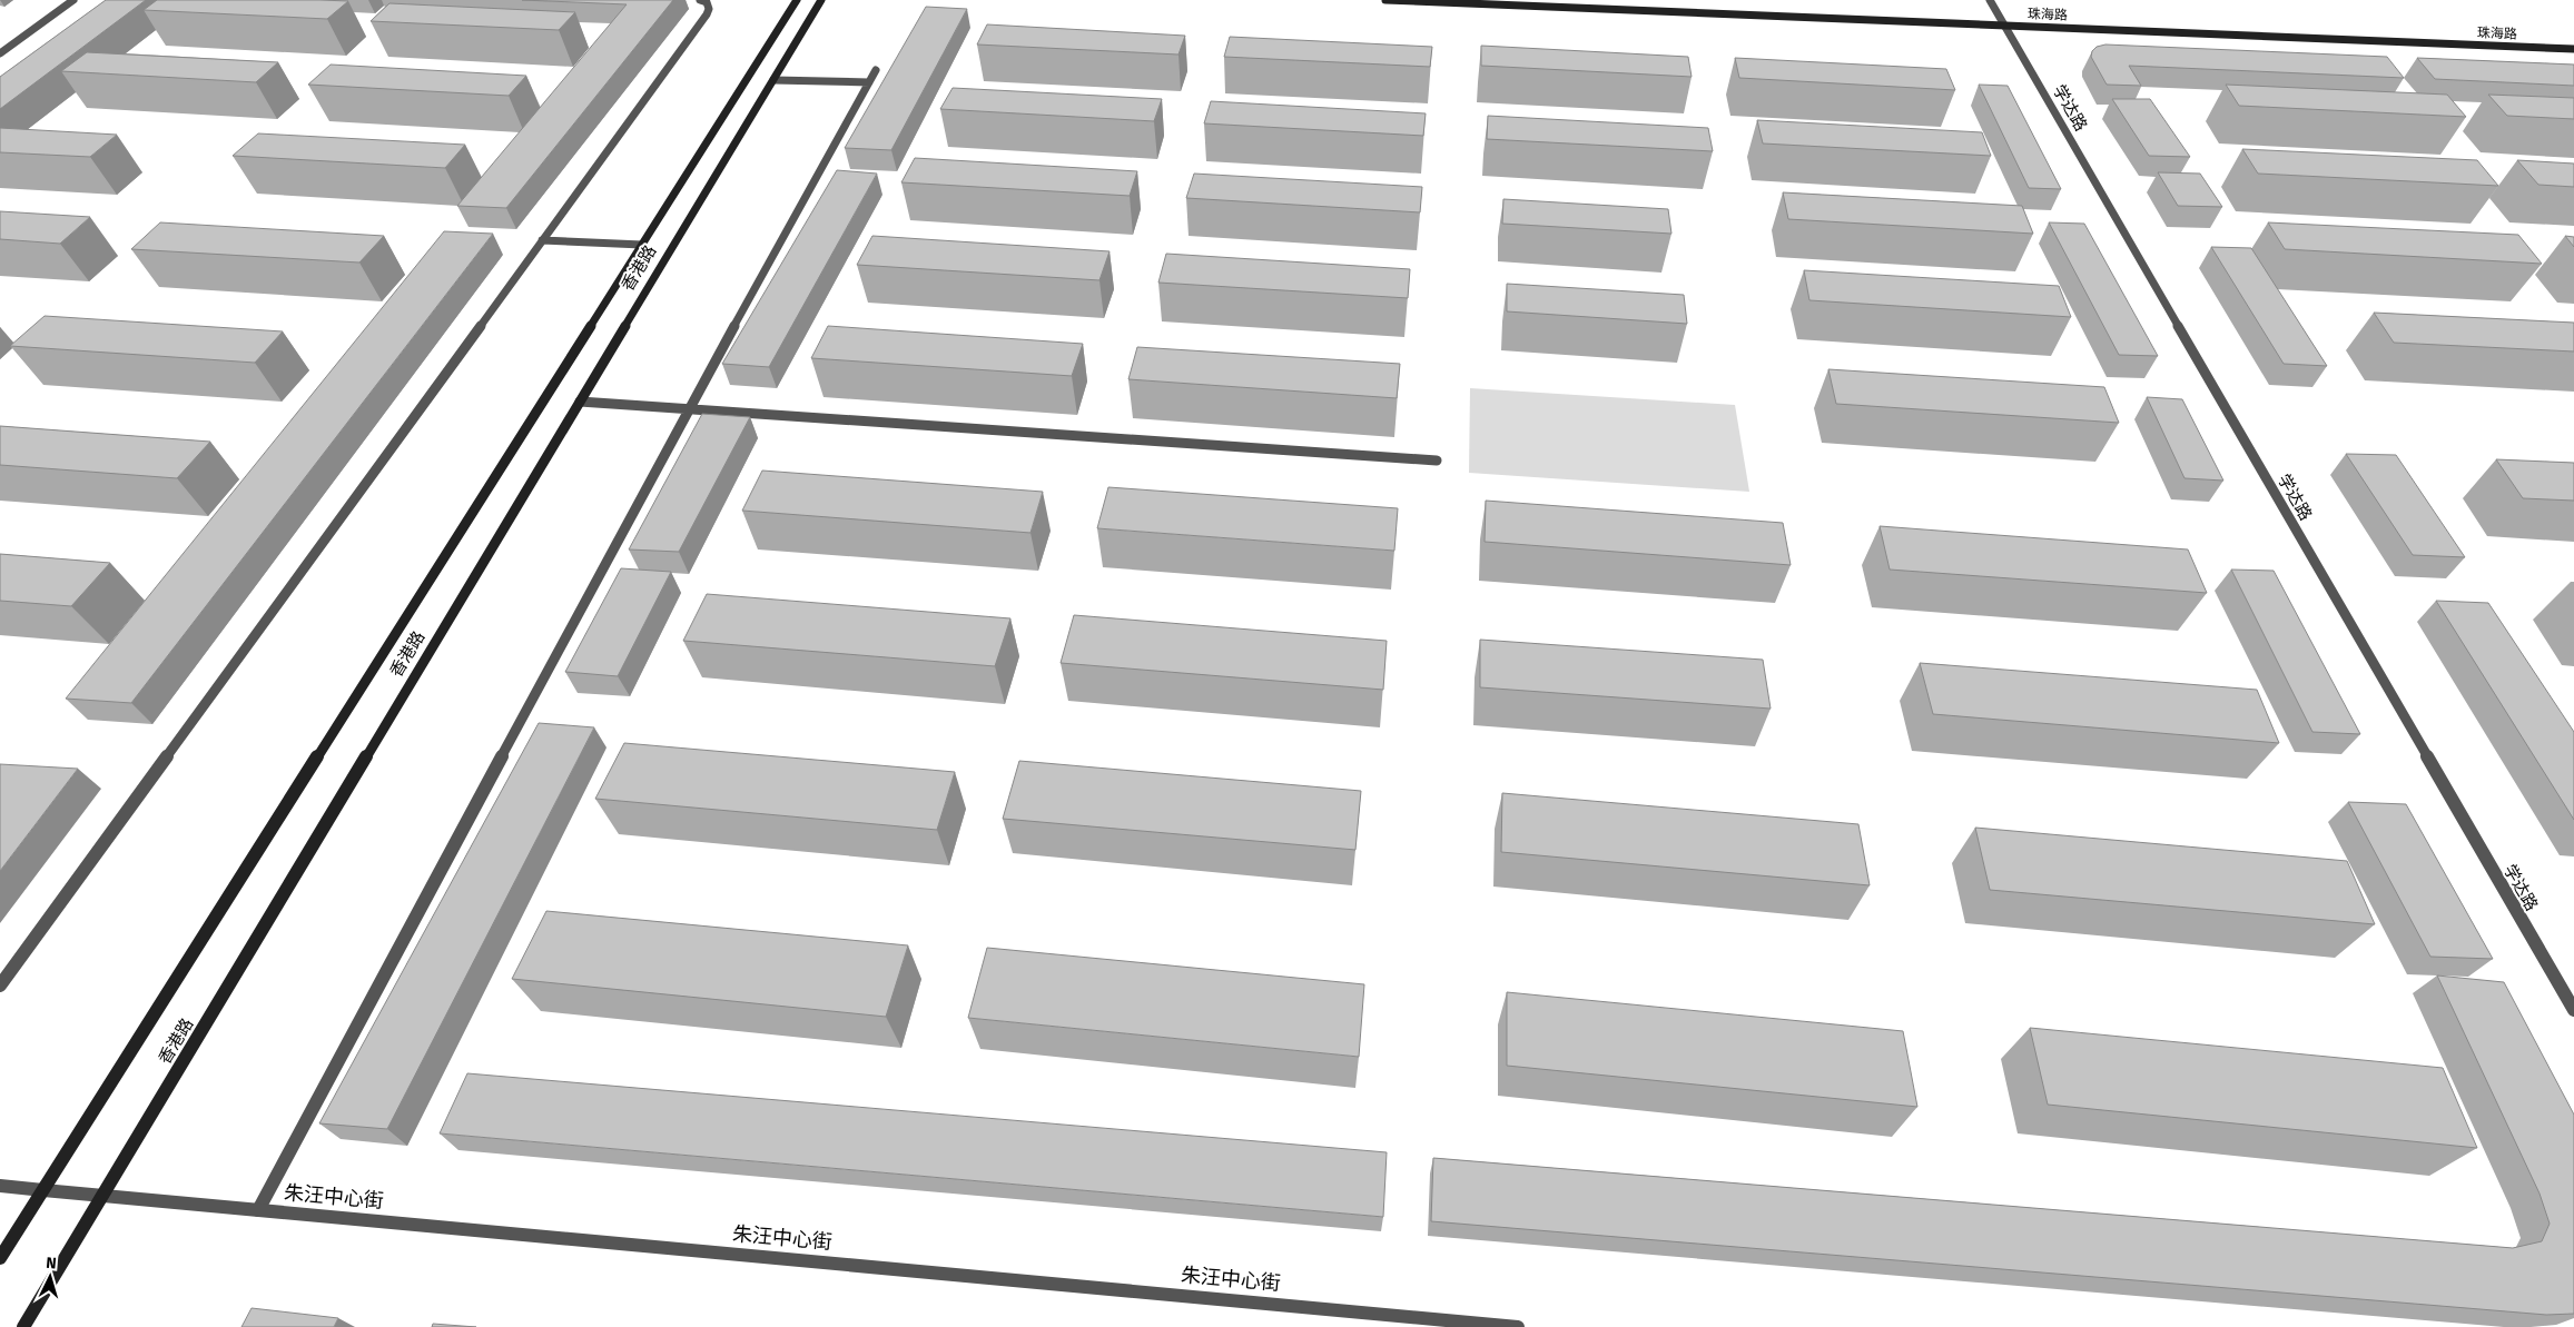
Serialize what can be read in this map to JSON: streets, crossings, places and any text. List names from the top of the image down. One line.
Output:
{"streets":{"main road":["珠海路","香港路"],"street":["学达路","朱汪中心街"]},"crossings":[["珠海路","学达路"],["香港路","朱汪中心街"]],"north":"top"}
